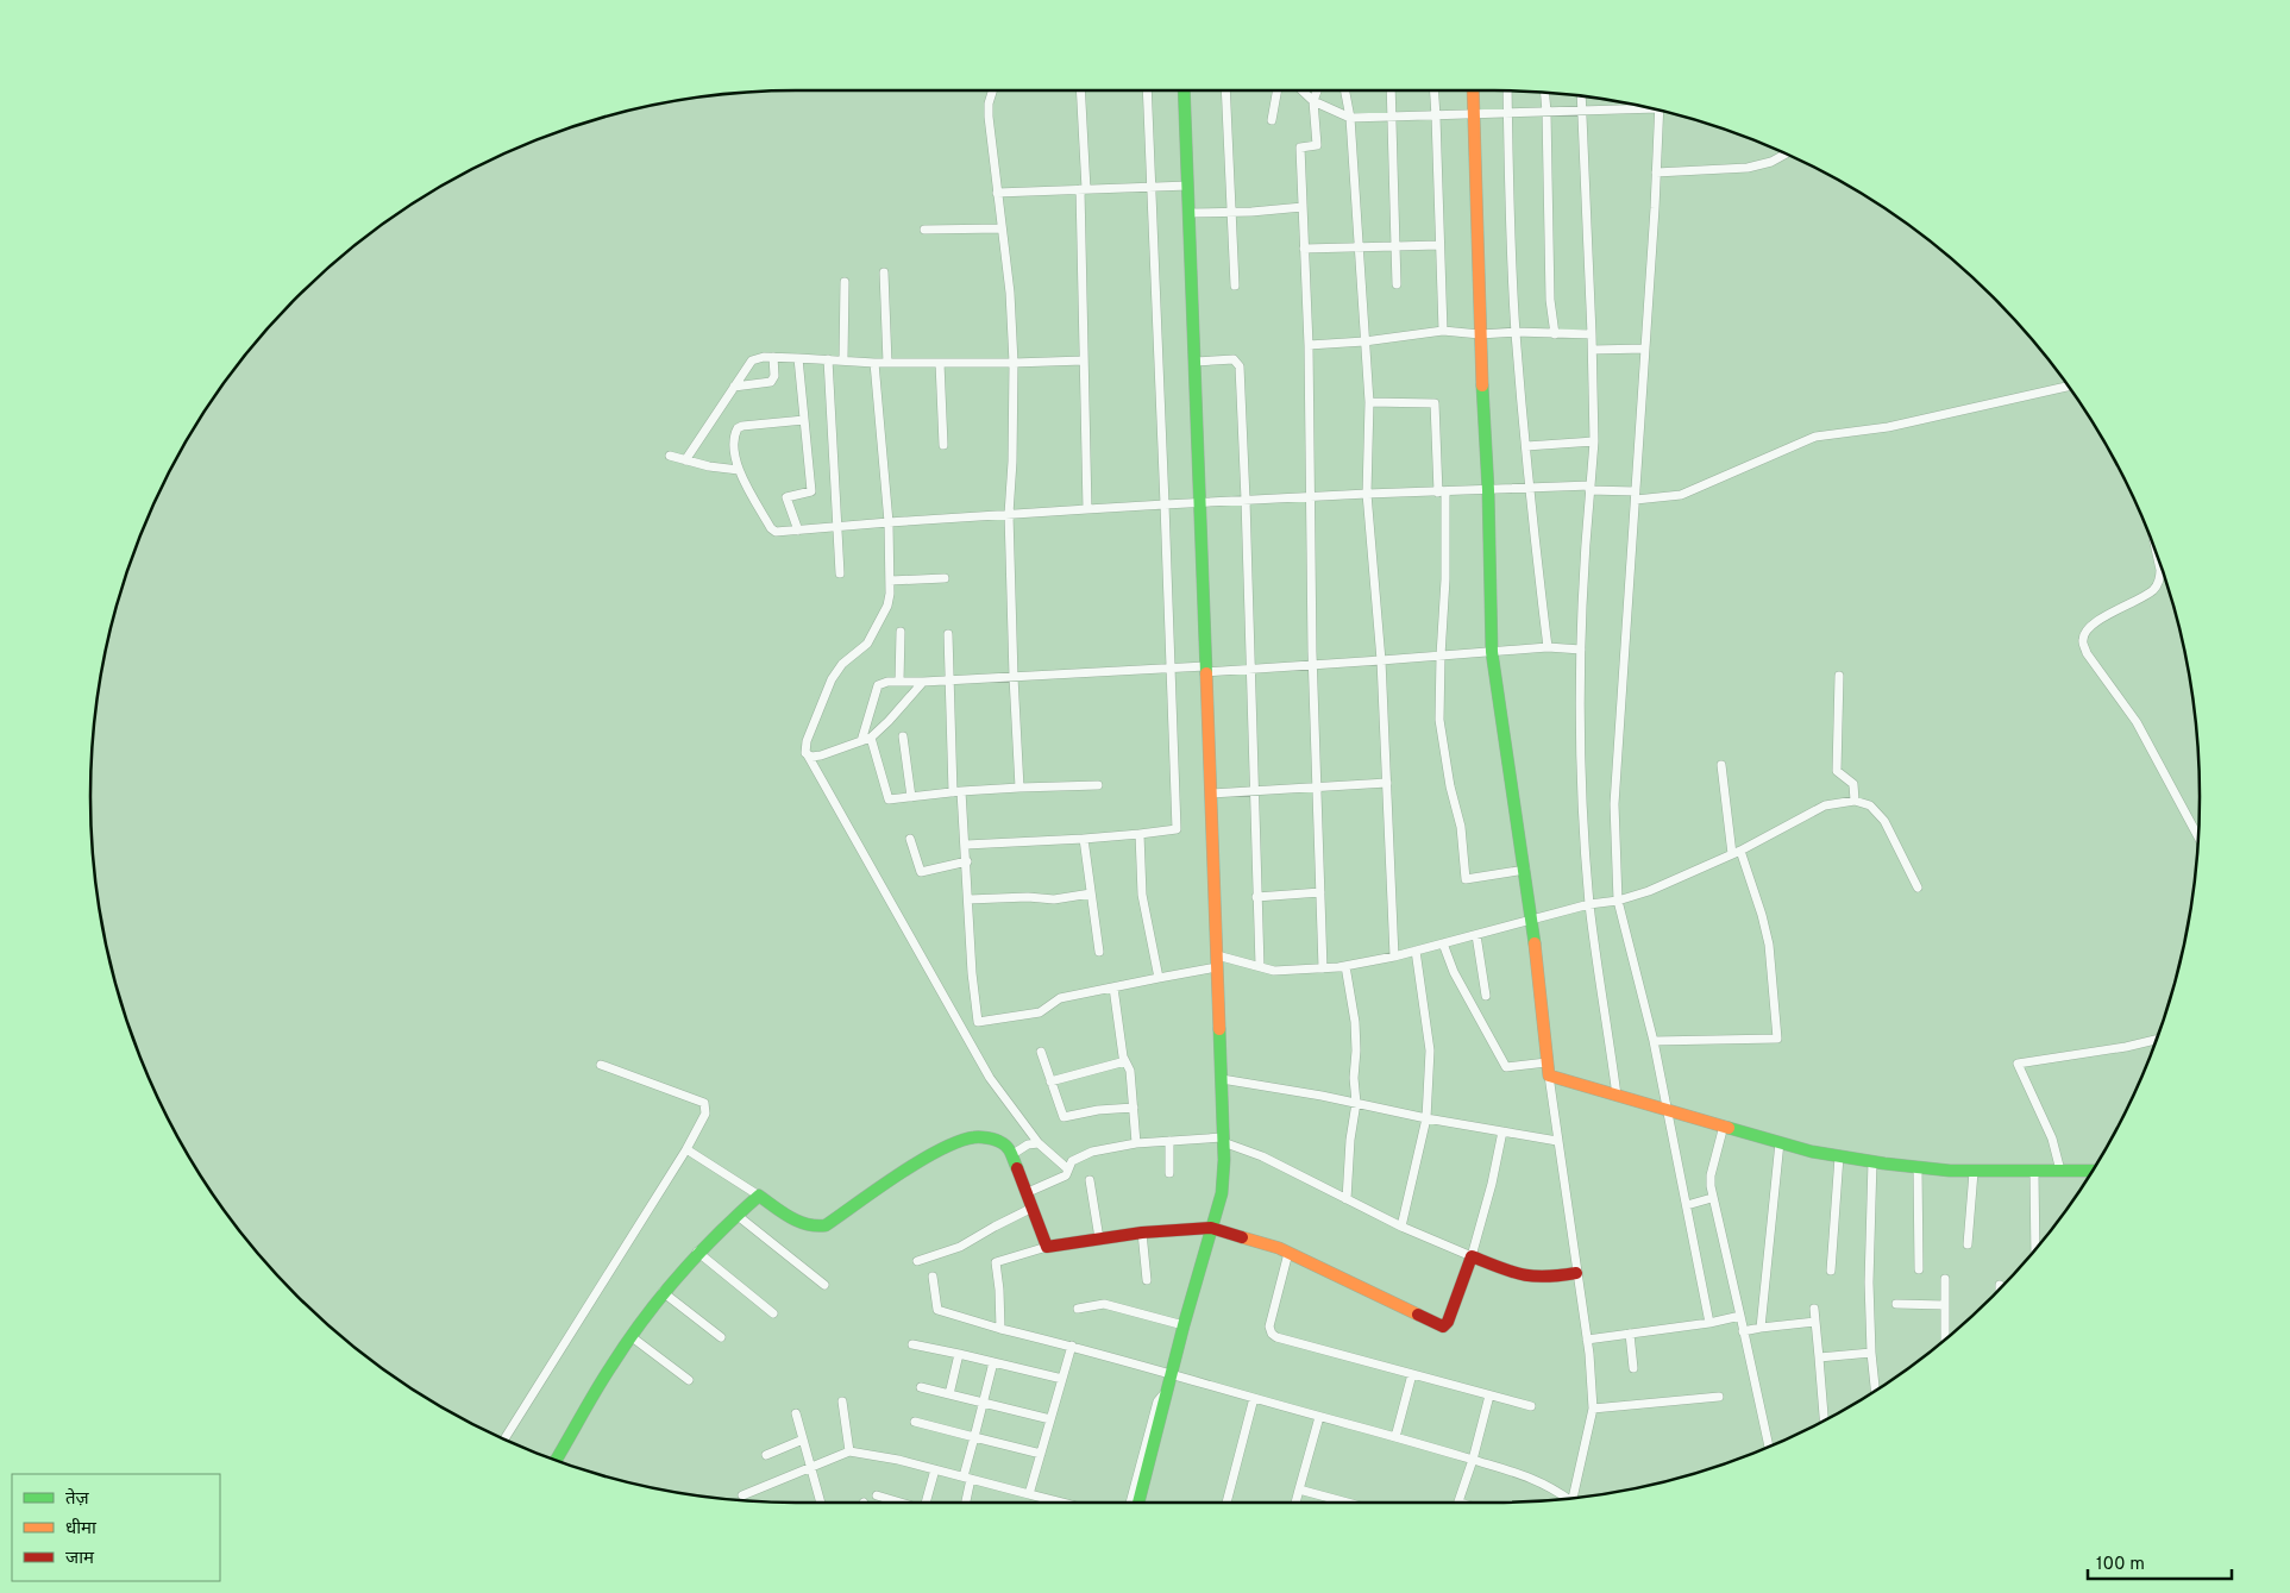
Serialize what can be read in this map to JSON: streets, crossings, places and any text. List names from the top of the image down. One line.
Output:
{"legend":["तेज़","धीमा","जाम"],"scale_bar":"100 m"}
